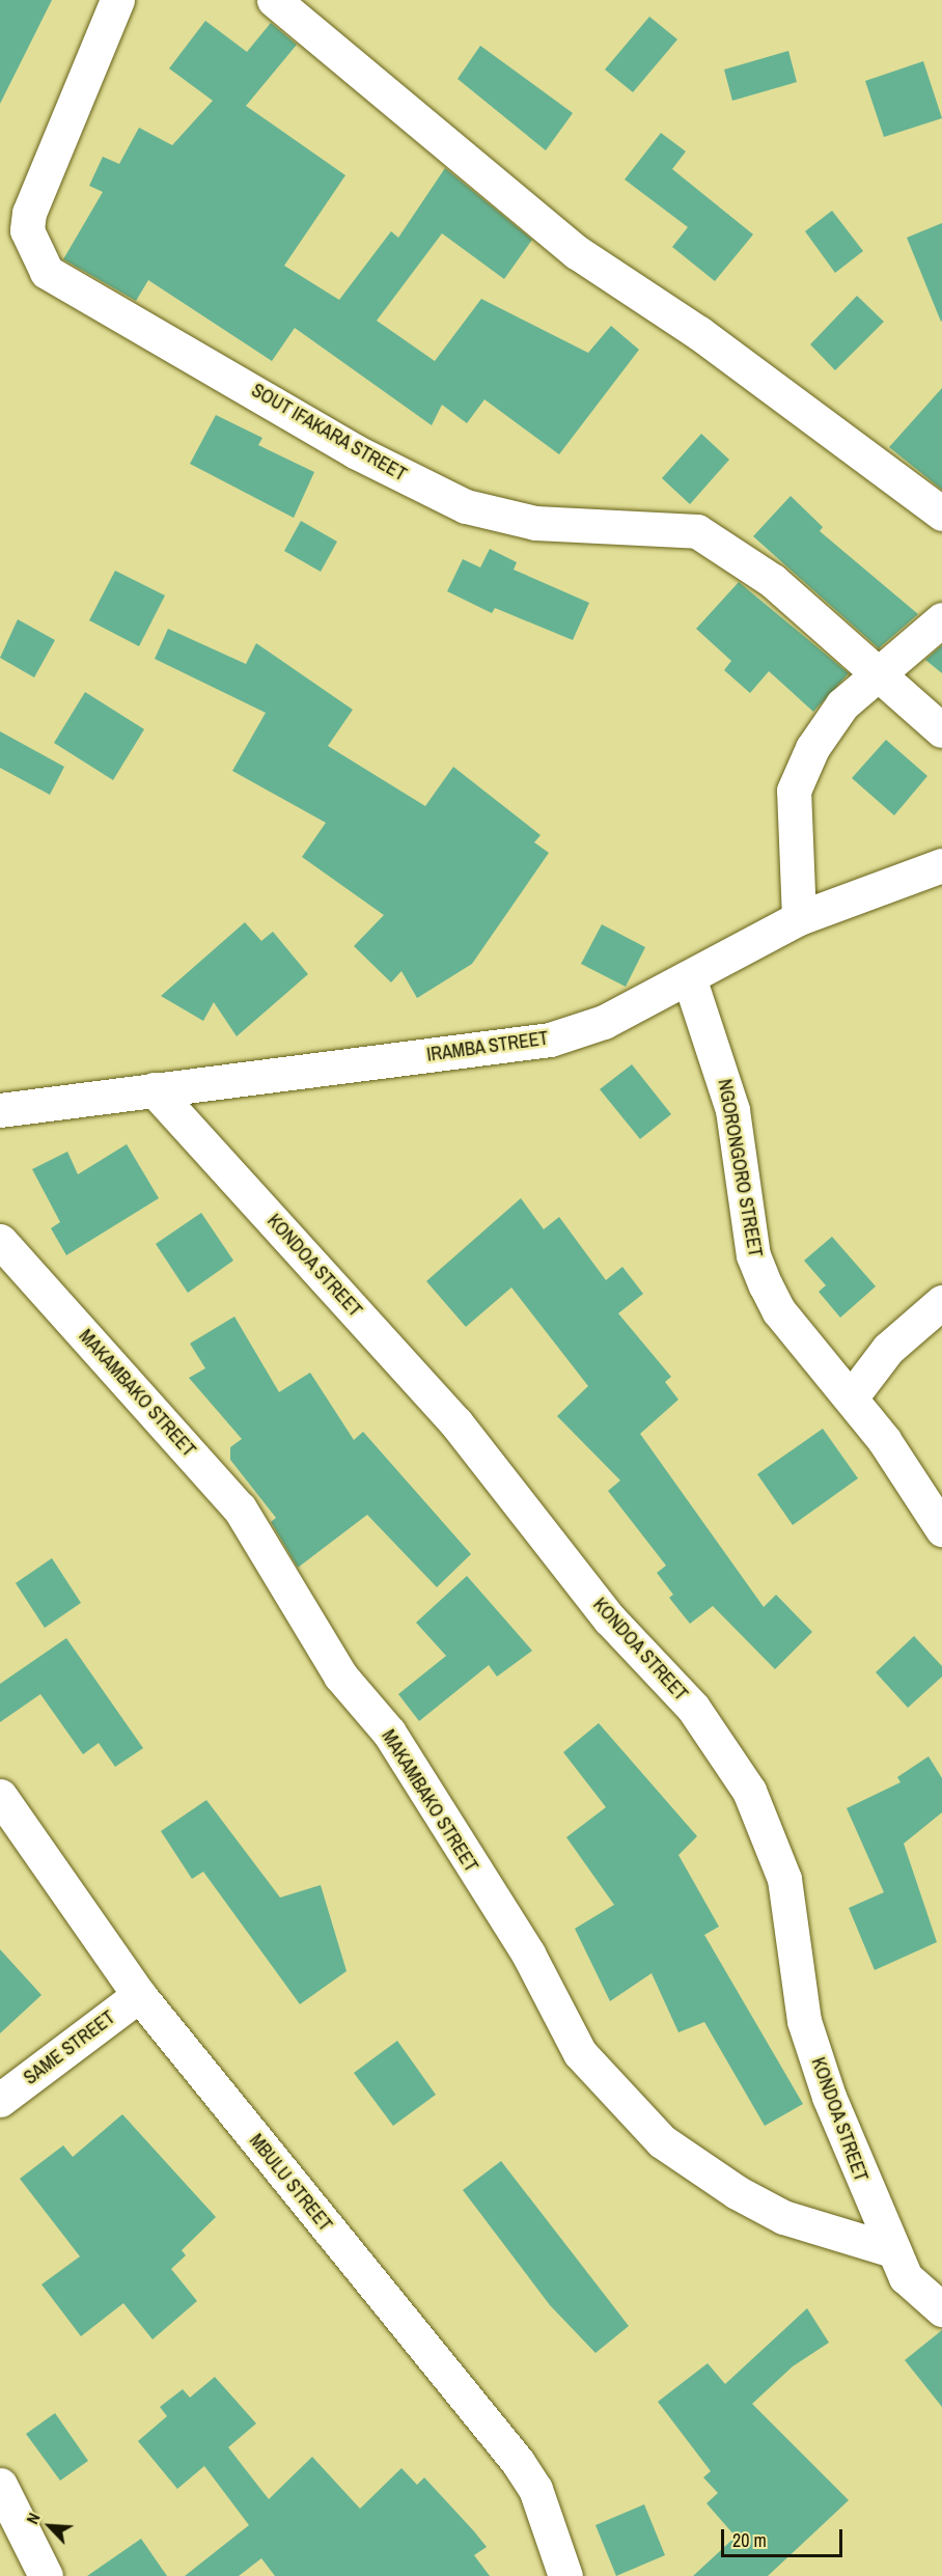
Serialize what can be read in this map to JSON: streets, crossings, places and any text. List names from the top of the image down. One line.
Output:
{"streets":{"street":["SOUT IFAKARA STREET","IRAMBA STREET","NGORONGORO STREET","KONDOA STREET","MAKAMBAKO STREET","SAME STREET","MBULU STREET"]},"crossings":[["IRAMBA STREET","NGORONGORO STREET"],["IRAMBA STREET","KONDOA STREET"],["KONDOA STREET","MAKAMBAKO STREET"],["SAME STREET","MBULU STREET"]],"scale_bar":"20 m","north":"top left"}
